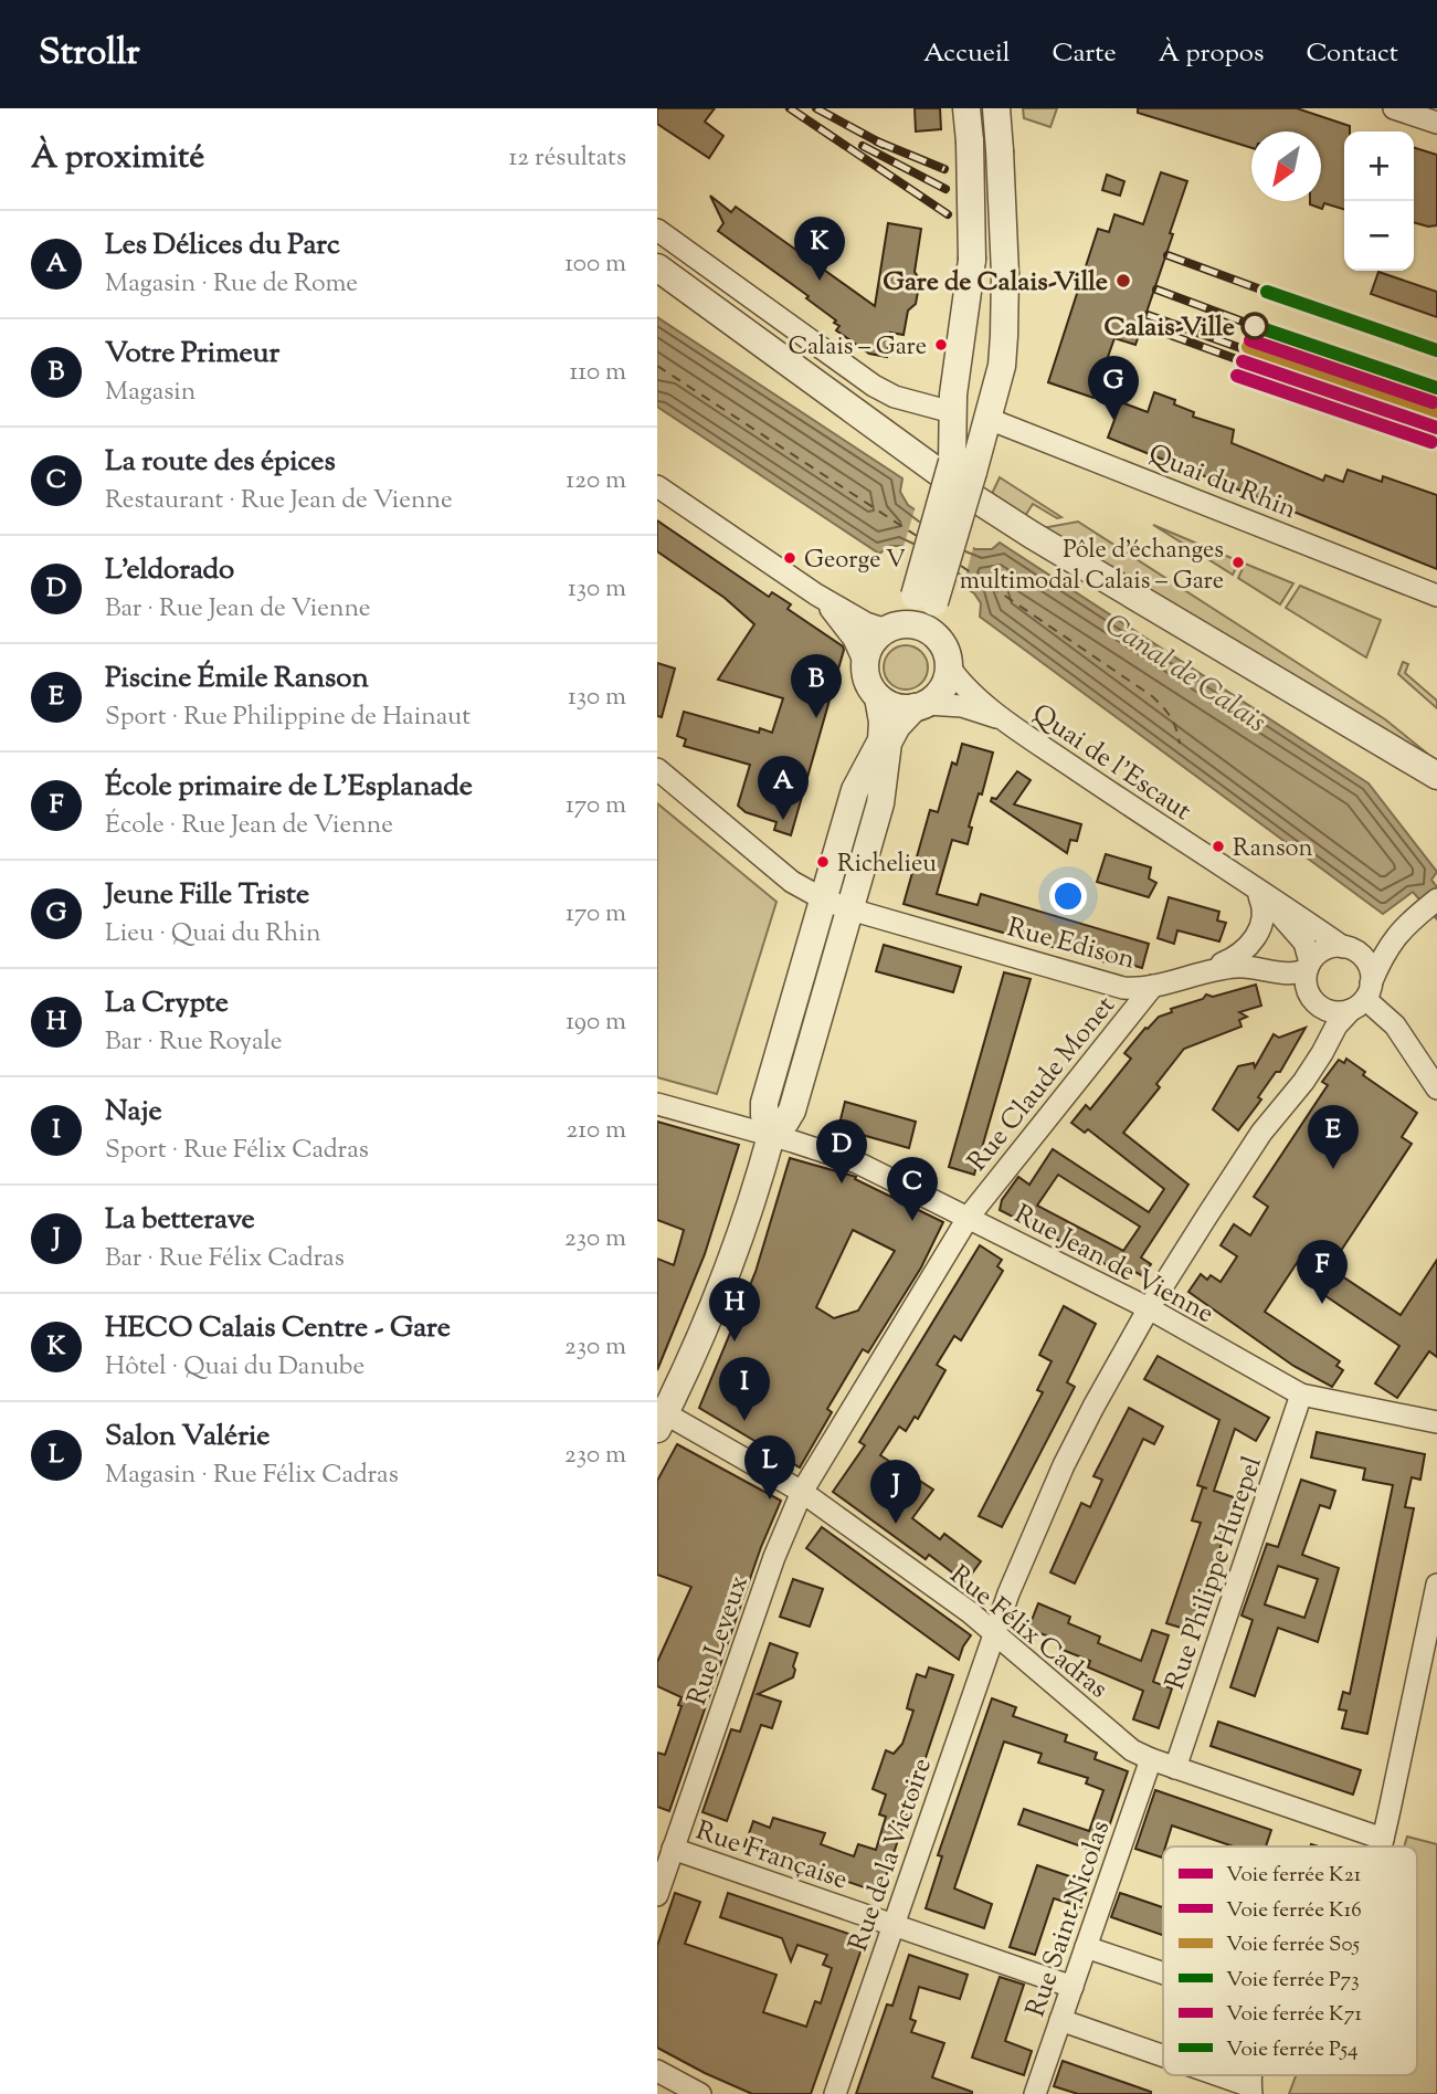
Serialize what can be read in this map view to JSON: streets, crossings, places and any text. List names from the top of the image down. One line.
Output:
{"streets":{"street":["Quai du Rhin","Quai de l'Escaut","Rue Edison","Rue Claude Monet","Rue Jean de Vienne","Rue Philippe Hurepel","Rue Félix Cadras","Rue Leveux","Rue Française","Rue de la Victoire","Rue Saint-Nicolas"]},"crossings":[["Quai de l'Escaut","Rue Edison"],["Quai de l'Escaut","Rue de la Victoire"],["Rue Edison","Rue Claude Monet"],["Rue Edison","Rue de la Victoire"],["Rue Claude Monet","Rue Jean de Vienne"],["Rue Claude Monet","Rue Félix Cadras"],["Rue Claude Monet","Rue Leveux"],["Rue Jean de Vienne","Rue Philippe Hurepel"],["Rue Jean de Vienne","Rue de la Victoire"],["Rue Philippe Hurepel","Rue Félix Cadras"],["Rue Félix Cadras","Rue Leveux"],["Rue Félix Cadras","Rue de la Victoire"],["Rue Félix Cadras","Rue Saint-Nicolas"],["Rue Leveux","Rue Française"],["Rue Française","Rue de la Victoire"],["Rue Française","Rue Saint-Nicolas"]],"water":["Canal de Calais"],"places":["Gare de Calais-Ville","Calais-Ville","Calais – Gare","George V","Pôle d'échanges multimodal Calais – Gare","Ranson","Richelieu"],"lines":["rail line P54","rail line P73","rail line K71","rail line S05","rail line K21","rail line K16"],"legend":["Voie ferrée K21","Voie ferrée K16","Voie ferrée S05","Voie ferrée P73","Voie ferrée K71","Voie ferrée P54"],"north":"bottom left","page":{"header":"Strollr","nav":["Accueil","Carte","À propos","Contact"],"heading":["À proximité","12 résultats"],"map_buttons":["+","−"],"list":[{"mark":"A","name":"Les Délices du Parc","note":"Magasin · Rue de Rome","value":"100 m"},{"mark":"B","name":"Votre Primeur","note":"Magasin","value":"110 m"},{"mark":"C","name":"La route des épices","note":"Restaurant · Rue Jean de Vienne","value":"120 m"},{"mark":"D","name":"L'eldorado","note":"Bar · Rue Jean de Vienne","value":"130 m"},{"mark":"E","name":"Piscine Émile Ranson","note":"Sport · Rue Philippine de Hainaut","value":"130 m"},{"mark":"F","name":"École primaire de L'Esplanade","note":"École · Rue Jean de Vienne","value":"170 m"},{"mark":"G","name":"Jeune Fille Triste","note":"Lieu · Quai du Rhin","value":"170 m"},{"mark":"H","name":"La Crypte","note":"Bar · Rue Royale","value":"190 m"},{"mark":"I","name":"Naje","note":"Sport · Rue Félix Cadras","value":"210 m"},{"mark":"J","name":"La betterave","note":"Bar · Rue Félix Cadras","value":"230 m"},{"mark":"K","name":"HECO Calais Centre - Gare","note":"Hôtel · Quai du Danube","value":"230 m"},{"mark":"L","name":"Salon Valérie","note":"Magasin · Rue Félix Cadras","value":"230 m"}],"pins":["K","G","B","A","E","D","C","F","H","I","L","J"]}}
